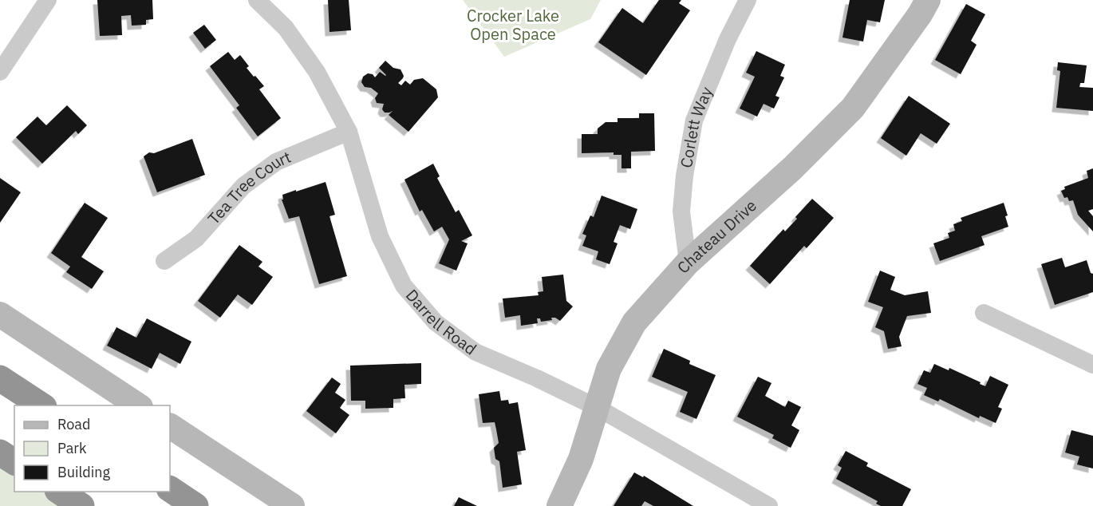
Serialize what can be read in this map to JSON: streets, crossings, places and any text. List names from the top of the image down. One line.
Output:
{"streets":{"street":["Corlett Way","Tea Tree Court","Chateau Drive","Darrell Road"]},"crossings":[["Corlett Way","Chateau Drive"],["Tea Tree Court","Darrell Road"],["Chateau Drive","Darrell Road"]],"parks":["Crocker Lake Open Space"],"legend":["Road","Park","Building"]}
